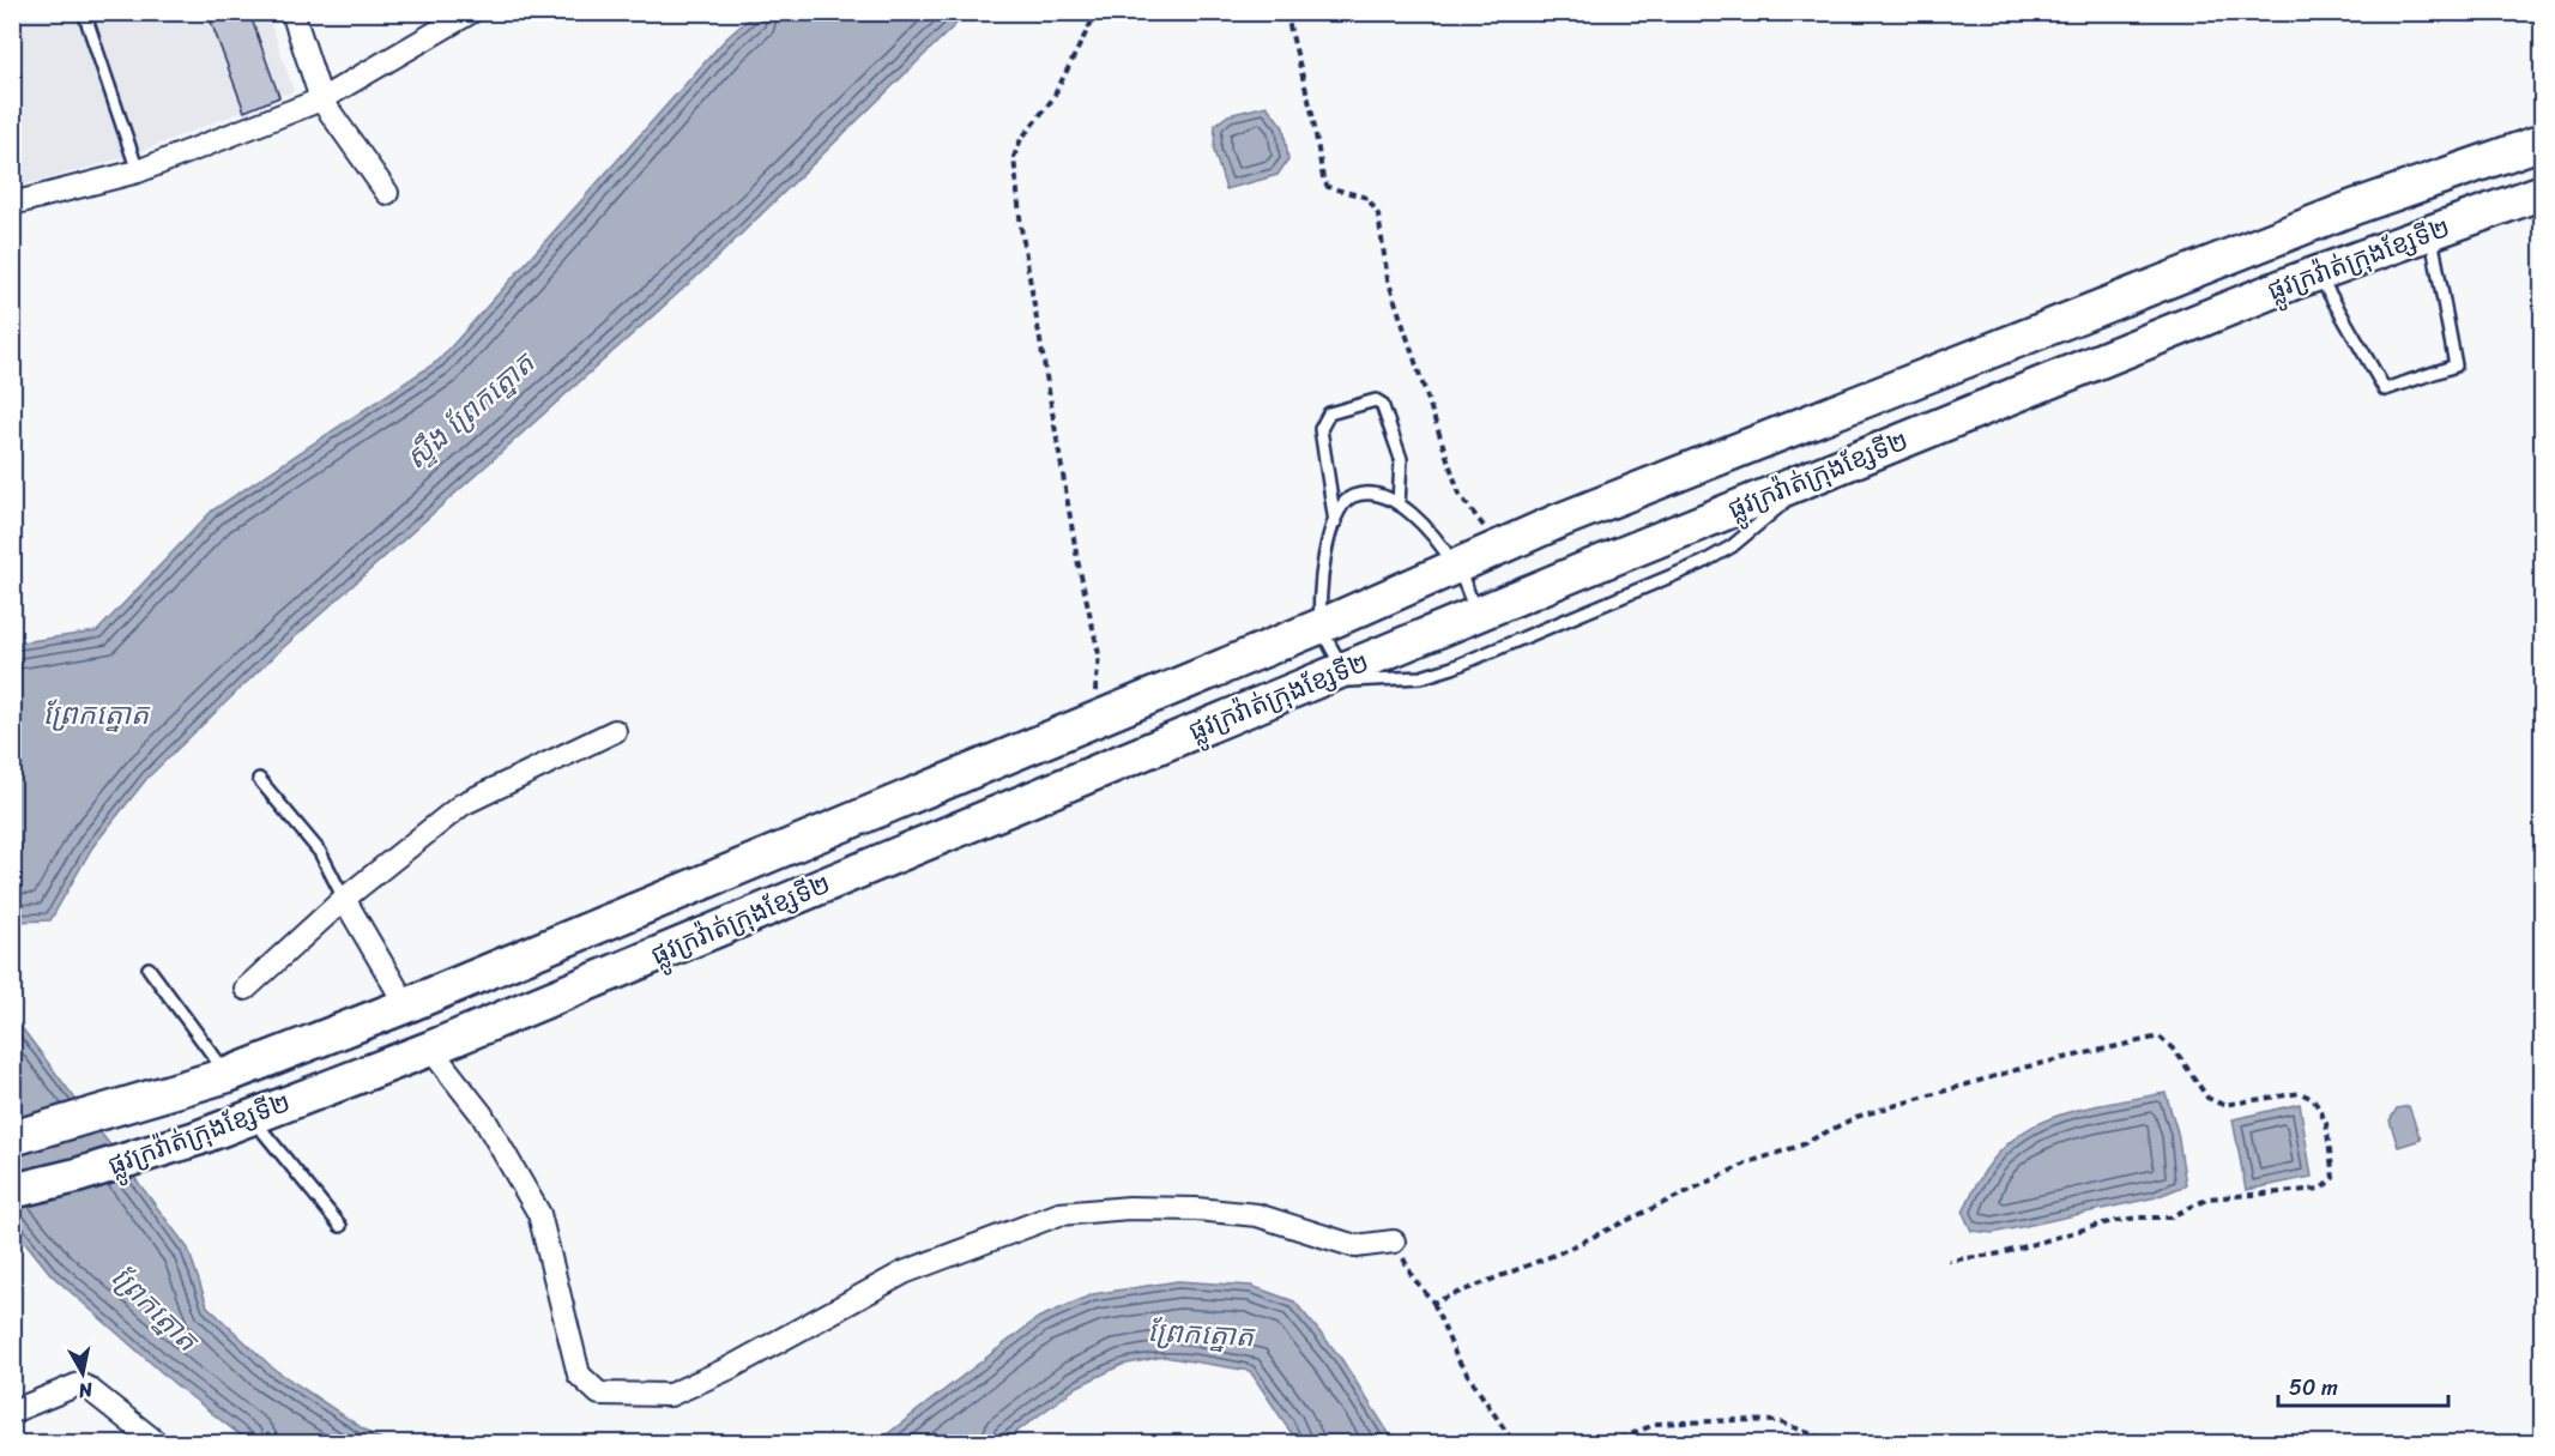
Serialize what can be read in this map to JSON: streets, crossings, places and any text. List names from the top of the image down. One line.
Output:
{"streets":{"main road":["ផ្លូវក្រវ៉ាត់ក្រុងខ្សែទី២"]},"water":["ស្ទឹង ព្រែកត្នោត","ព្រែកត្នោត"],"scale_bar":"50 m","north":"bottom"}
